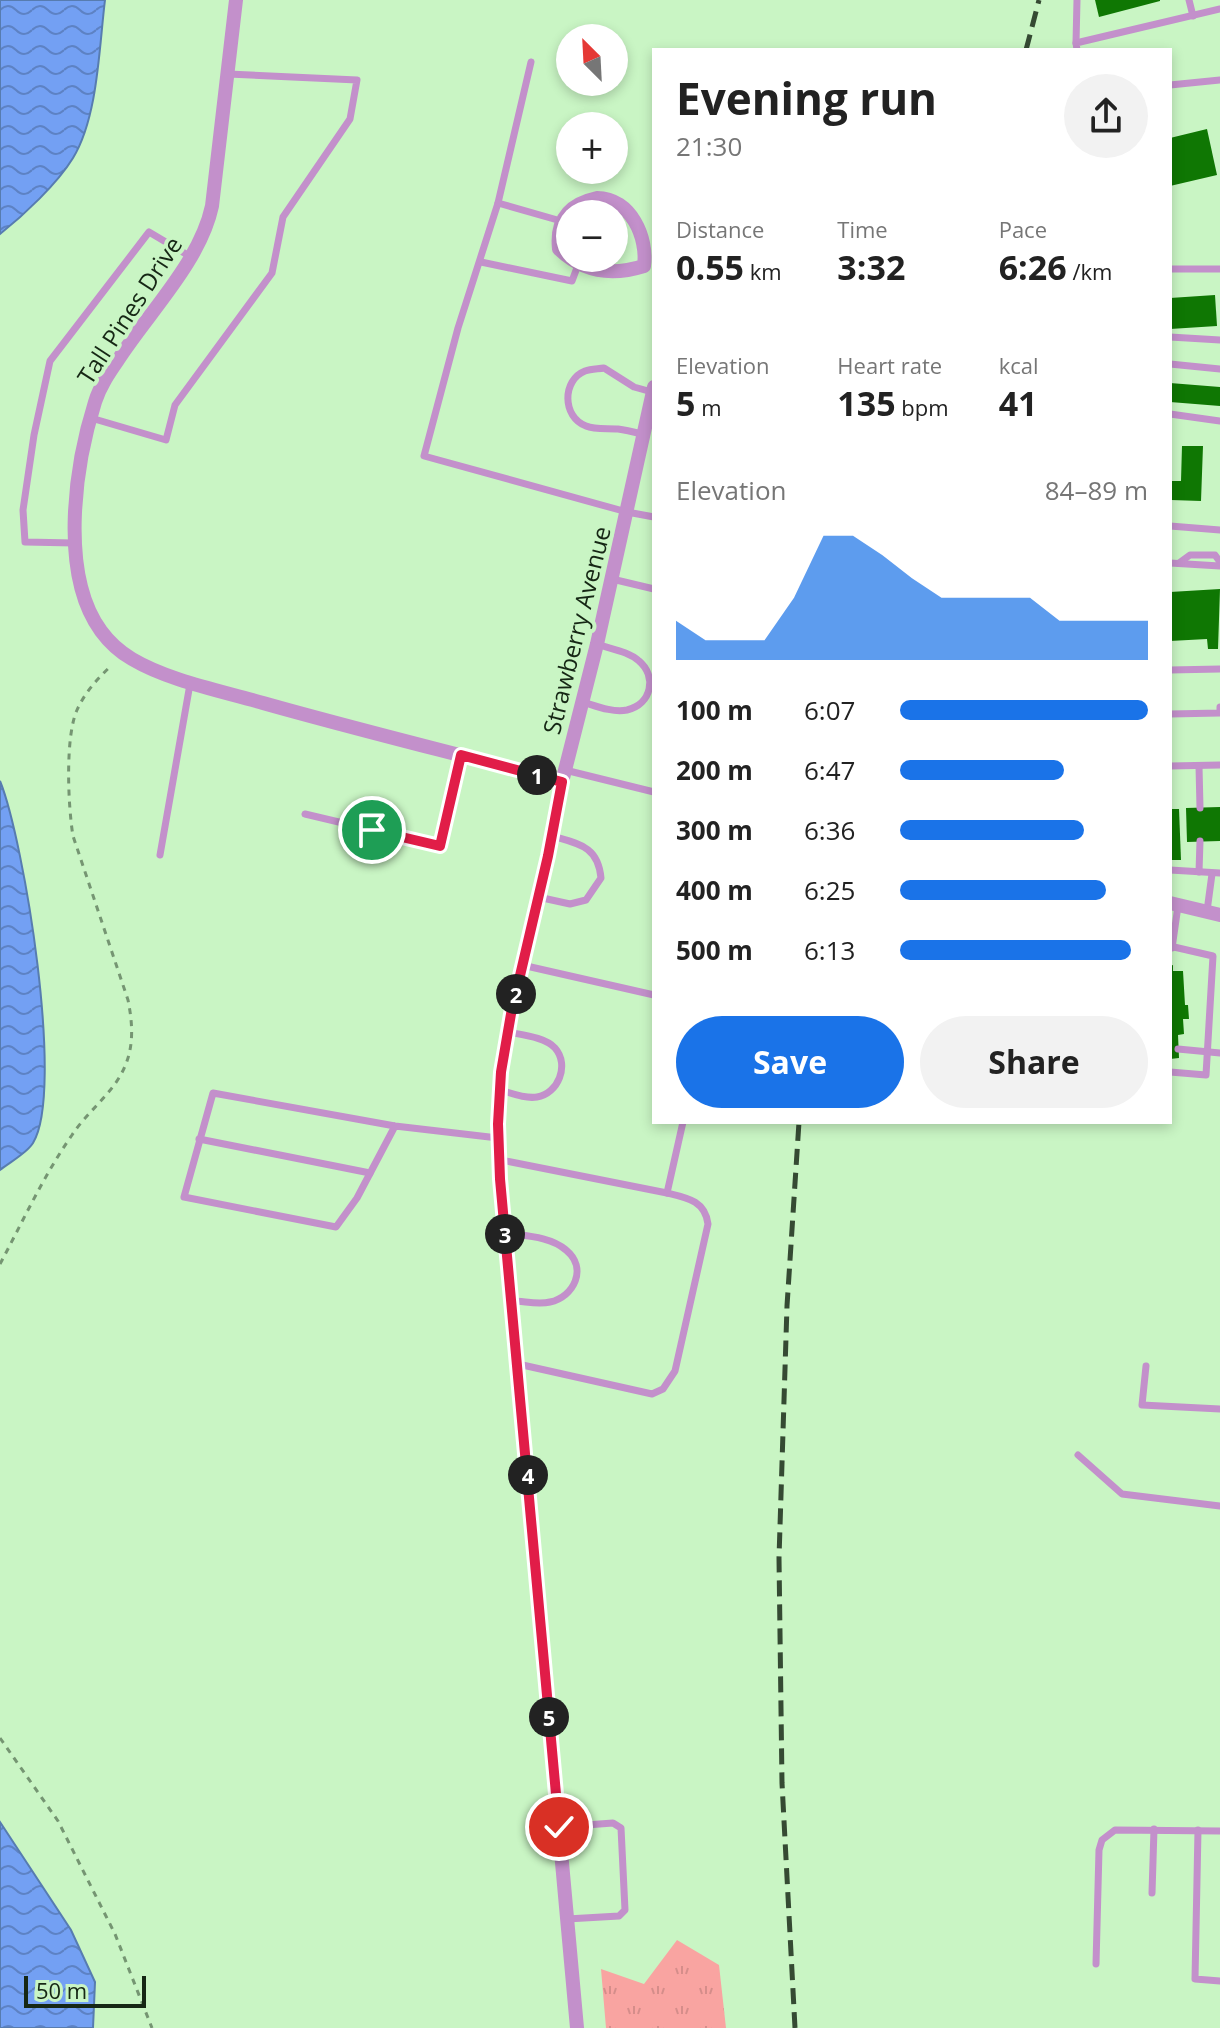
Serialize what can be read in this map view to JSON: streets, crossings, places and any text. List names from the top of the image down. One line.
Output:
{"streets":{"street":["Tall Pines Drive","Strawberry Avenue"]},"crossings":[["Tall Pines Drive","Strawberry Avenue"]],"scale_bar":"50 m","north":"top left","page":{"map_buttons":["+","−"],"heading":["Evening run","21:30"],"stats":[["Distance","0.55 km"],["Time","3:32"],["Pace","6:26 /km"],["Elevation","5 m"],["Heart rate","135 bpm"],["kcal","41"]],"chart":["Elevation","84–89 m"],"list":[{"name":"100 m","note":"6:07"},{"name":"200 m","note":"6:47"},{"name":"300 m","note":"6:36"},{"name":"400 m","note":"6:25"},{"name":"500 m","note":"6:13"}],"pins":["1","2","3","4","5"],"buttons":["Save","Share"],"scale":"50 m"}}
